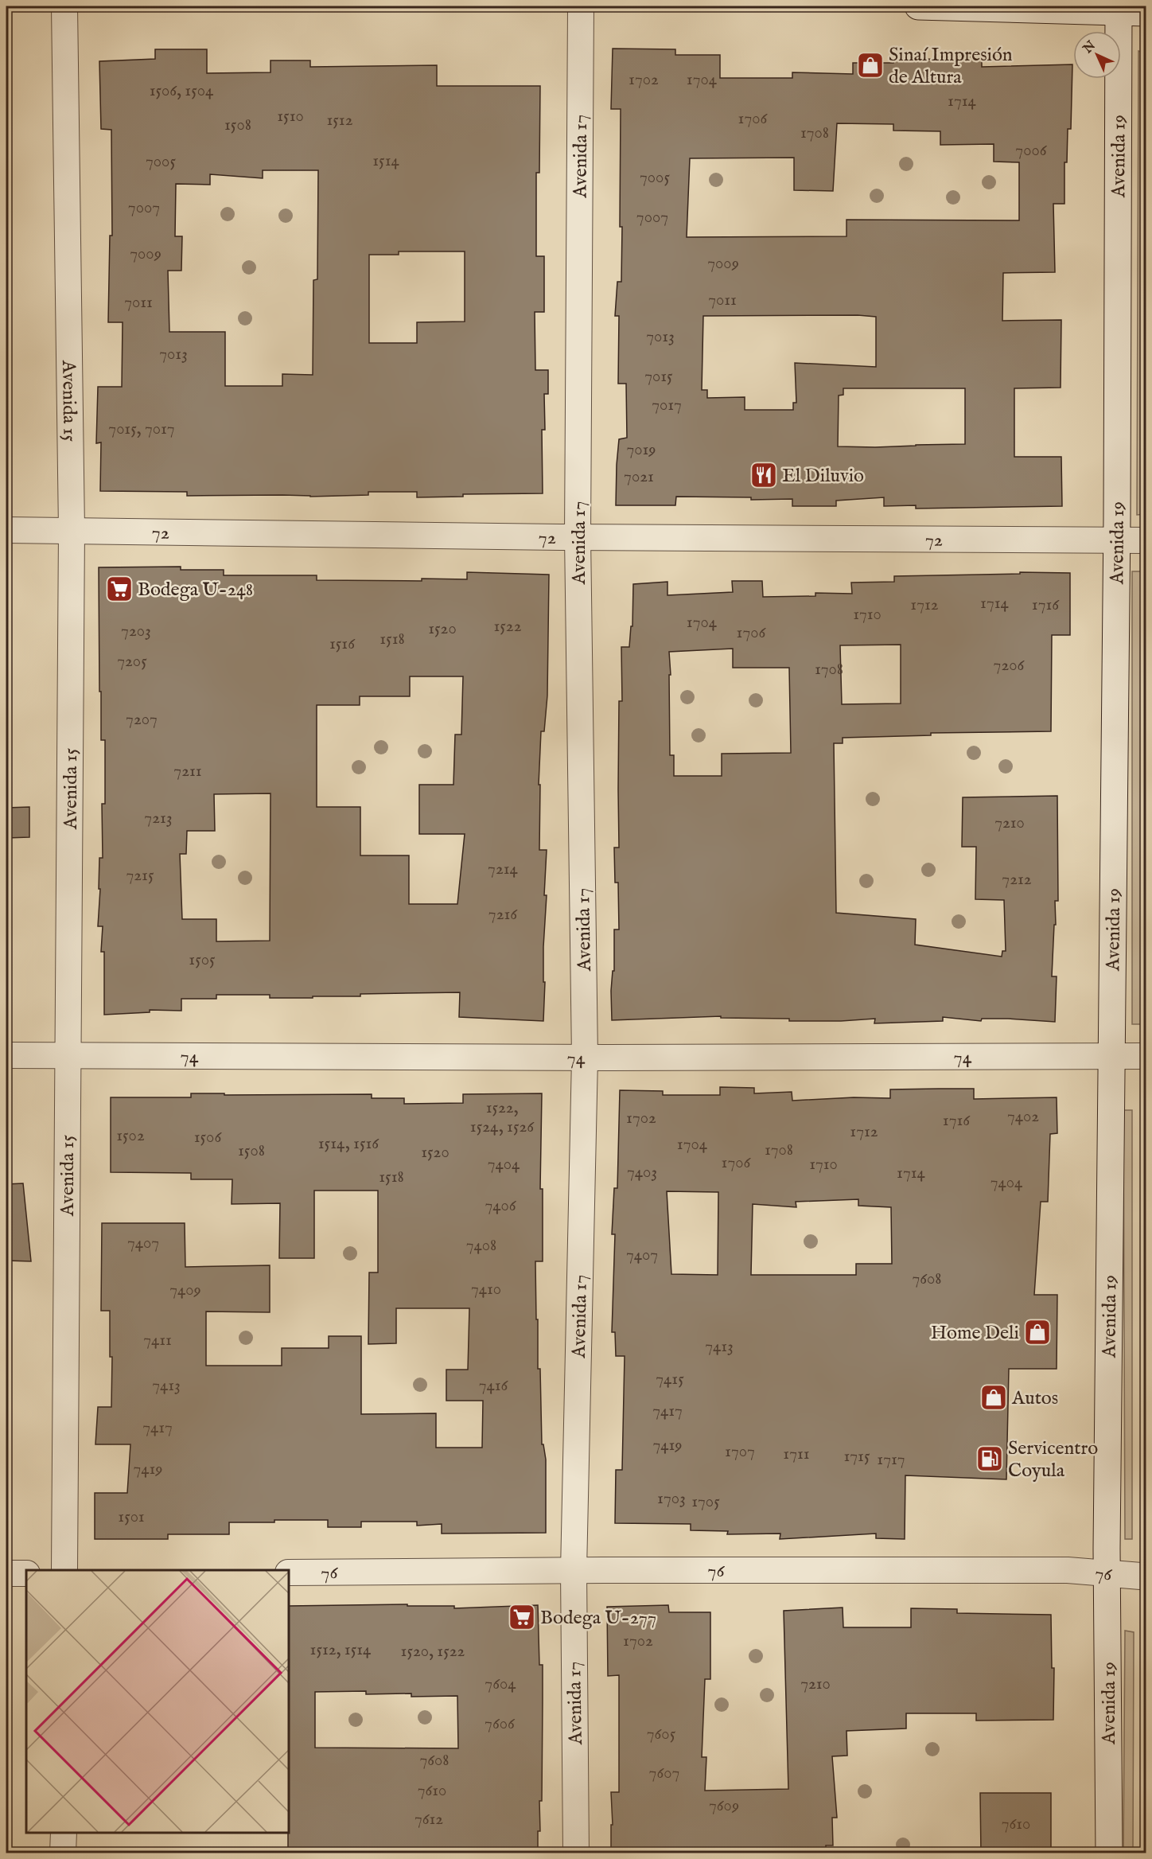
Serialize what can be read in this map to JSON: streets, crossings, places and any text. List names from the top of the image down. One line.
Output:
{"streets":{"main road":["Avenida 19","76"],"street":["Avenida 17","Avenida 15","72","74"]},"crossings":[["Avenida 17","72"],["Avenida 17","74"],["Avenida 17","76"],["Avenida 19","72"],["Avenida 19","74"],["Avenida 19","76"],["Avenida 15","72"],["Avenida 15","74"]],"places":{"shop":["Sinaí Impresión de Altura","Home Deli","Autos"],"restaurant":["El Diluvio"],"supermarket":["Bodega U-248","Bodega U-277"],"fuel station":["Servicentro Coyula"]},"house_numbers":["1702","1704","1506, 1504","1714","1510","1706","1512","1508","1708","7006","1514","7005","7005","7007","7007","7009","7009","7011","7011","7013","7013","7015","7017","7015, 7017","7019","7021","1714","1712","1716","1710","1704","1522","1520","7203","1706","1518","1516","7205","7206","1708","7207","7211","7213","7210","7214","7215","7212","7216","1505","1522, 1524, 1526","7402","1702","1716","1712","1502","1506","1514, 1516","1704","1708","1508","1520","1706","7404","1710","7403","1714","1518","7404","7406","7407","7408","7407","7608","7410","7409","7411","7413","7415","7413","7416","7417","7417","7419","1707","1711","1715","1717","7419","1703","1705","1501","1702","1512, 1514","1520, 1522","7604","7210","7606","7605","7608","7607","7610","7609","7612","7610"],"north":"top left"}
